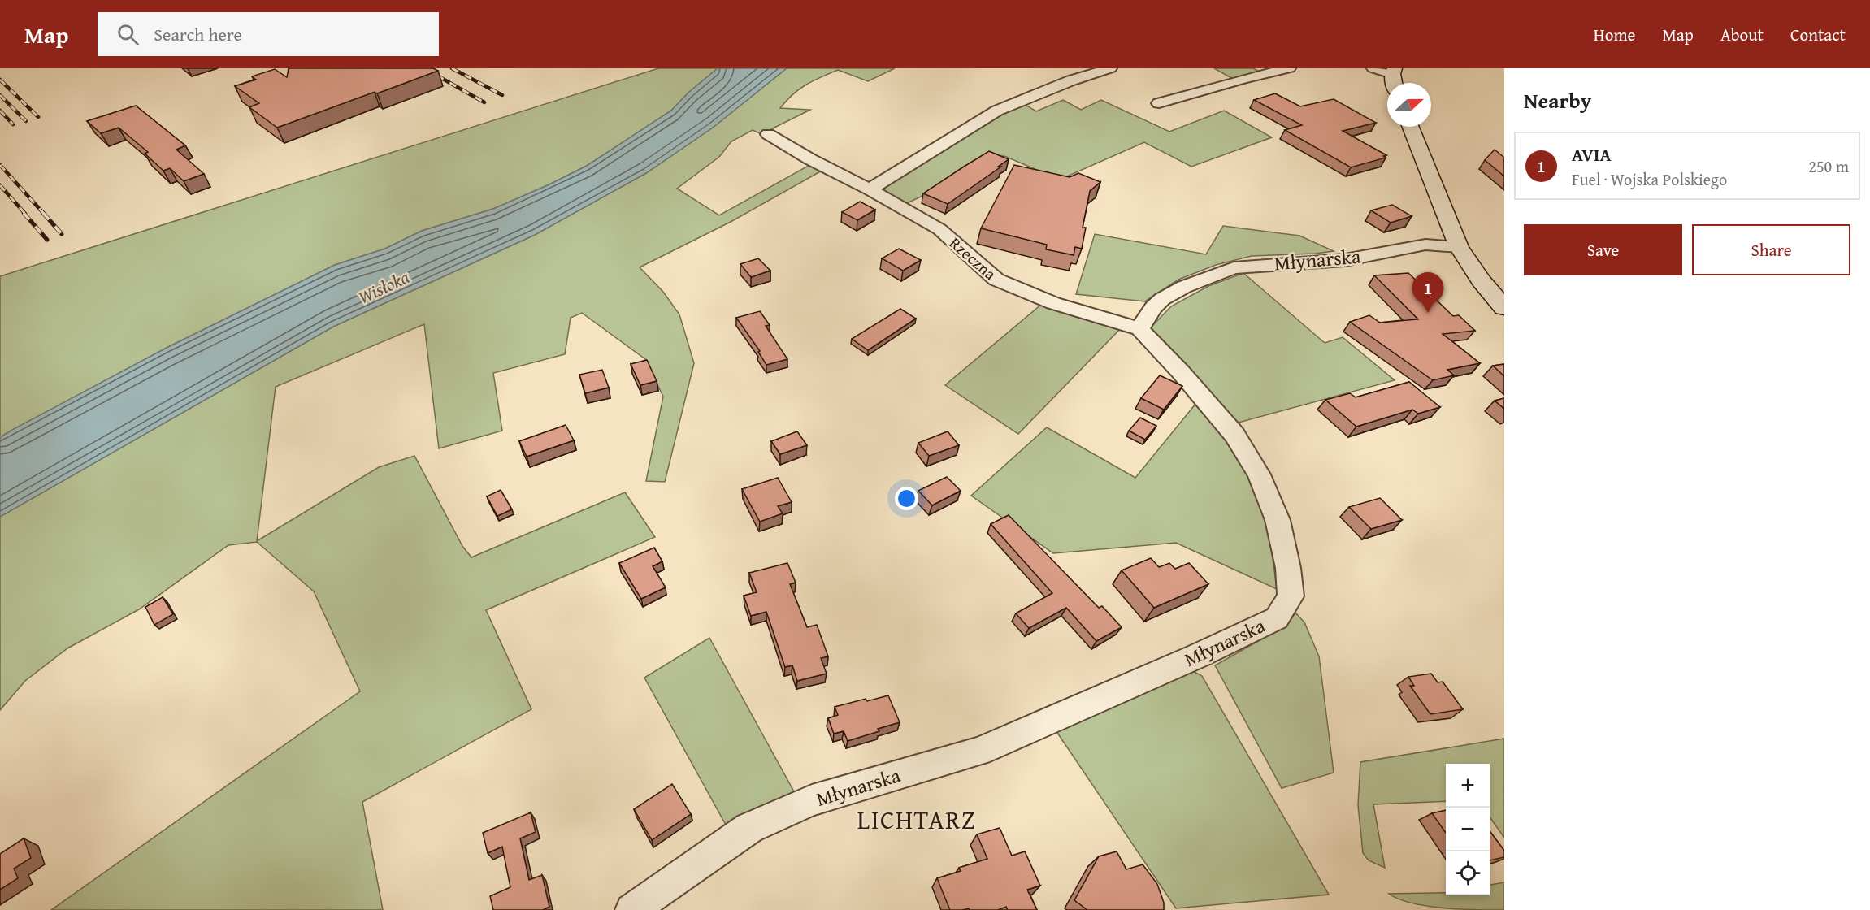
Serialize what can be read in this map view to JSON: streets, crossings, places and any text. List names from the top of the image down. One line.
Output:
{"streets":{"street":["Rzeczna","Młynarska"]},"crossings":[["Rzeczna","Młynarska"]],"districts":["LICHTARZ"],"water":["Wisłoka"],"north":"right","page":{"header":"Map","search":"Search here","nav":["Home","Map","About","Contact"],"heading":"Nearby","list":[{"mark":"1","name":"AVIA","note":"Fuel · Wojska Polskiego","value":"250 m"}],"buttons":["Save","Share"],"pins":"1","map_buttons":["+","−"]}}
